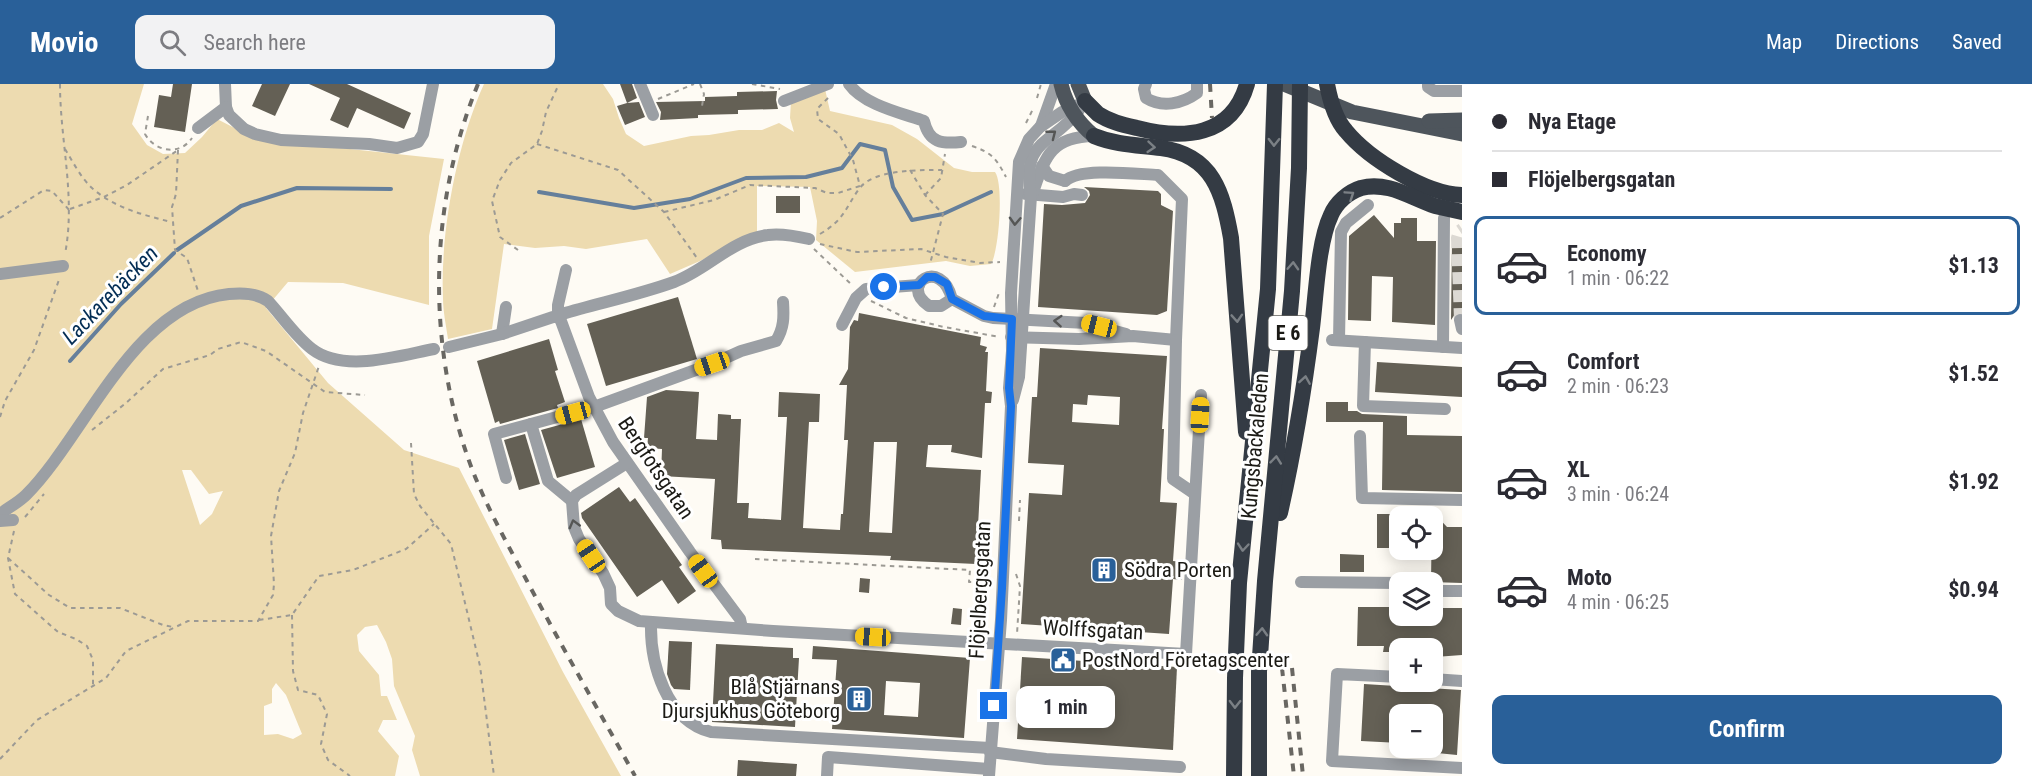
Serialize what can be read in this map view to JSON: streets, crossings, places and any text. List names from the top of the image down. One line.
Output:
{"streets":{"highway":["E 6","Kungsbackaleden"],"street":["Bergfotsgatan","Flöjelbergsgatan","Wolffsgatan"]},"crossings":[["Flöjelbergsgatan","Wolffsgatan"]],"water":["Lackarebäcken"],"places":{"building":["Södra Porten","Blå Stjärnans Djursjukhus Göteborg"],"public building":["PostNord Företagscenter"]},"page":{"header":"Movio","search":"Search here","nav":["Map","Directions","Saved"],"banner":["Nya Etage","Flöjelbergsgatan"],"list":[{"name":"Economy","note":"1 min · 06:22","value":"$1.13"},{"name":"Comfort","note":"2 min · 06:23","value":"$1.52"},{"name":"XL","note":"3 min · 06:24","value":"$1.92"},{"name":"Moto","note":"4 min · 06:25","value":"$0.94"}],"map_buttons":["+","−"],"buttons":"Confirm","bubble":"1 min"}}
